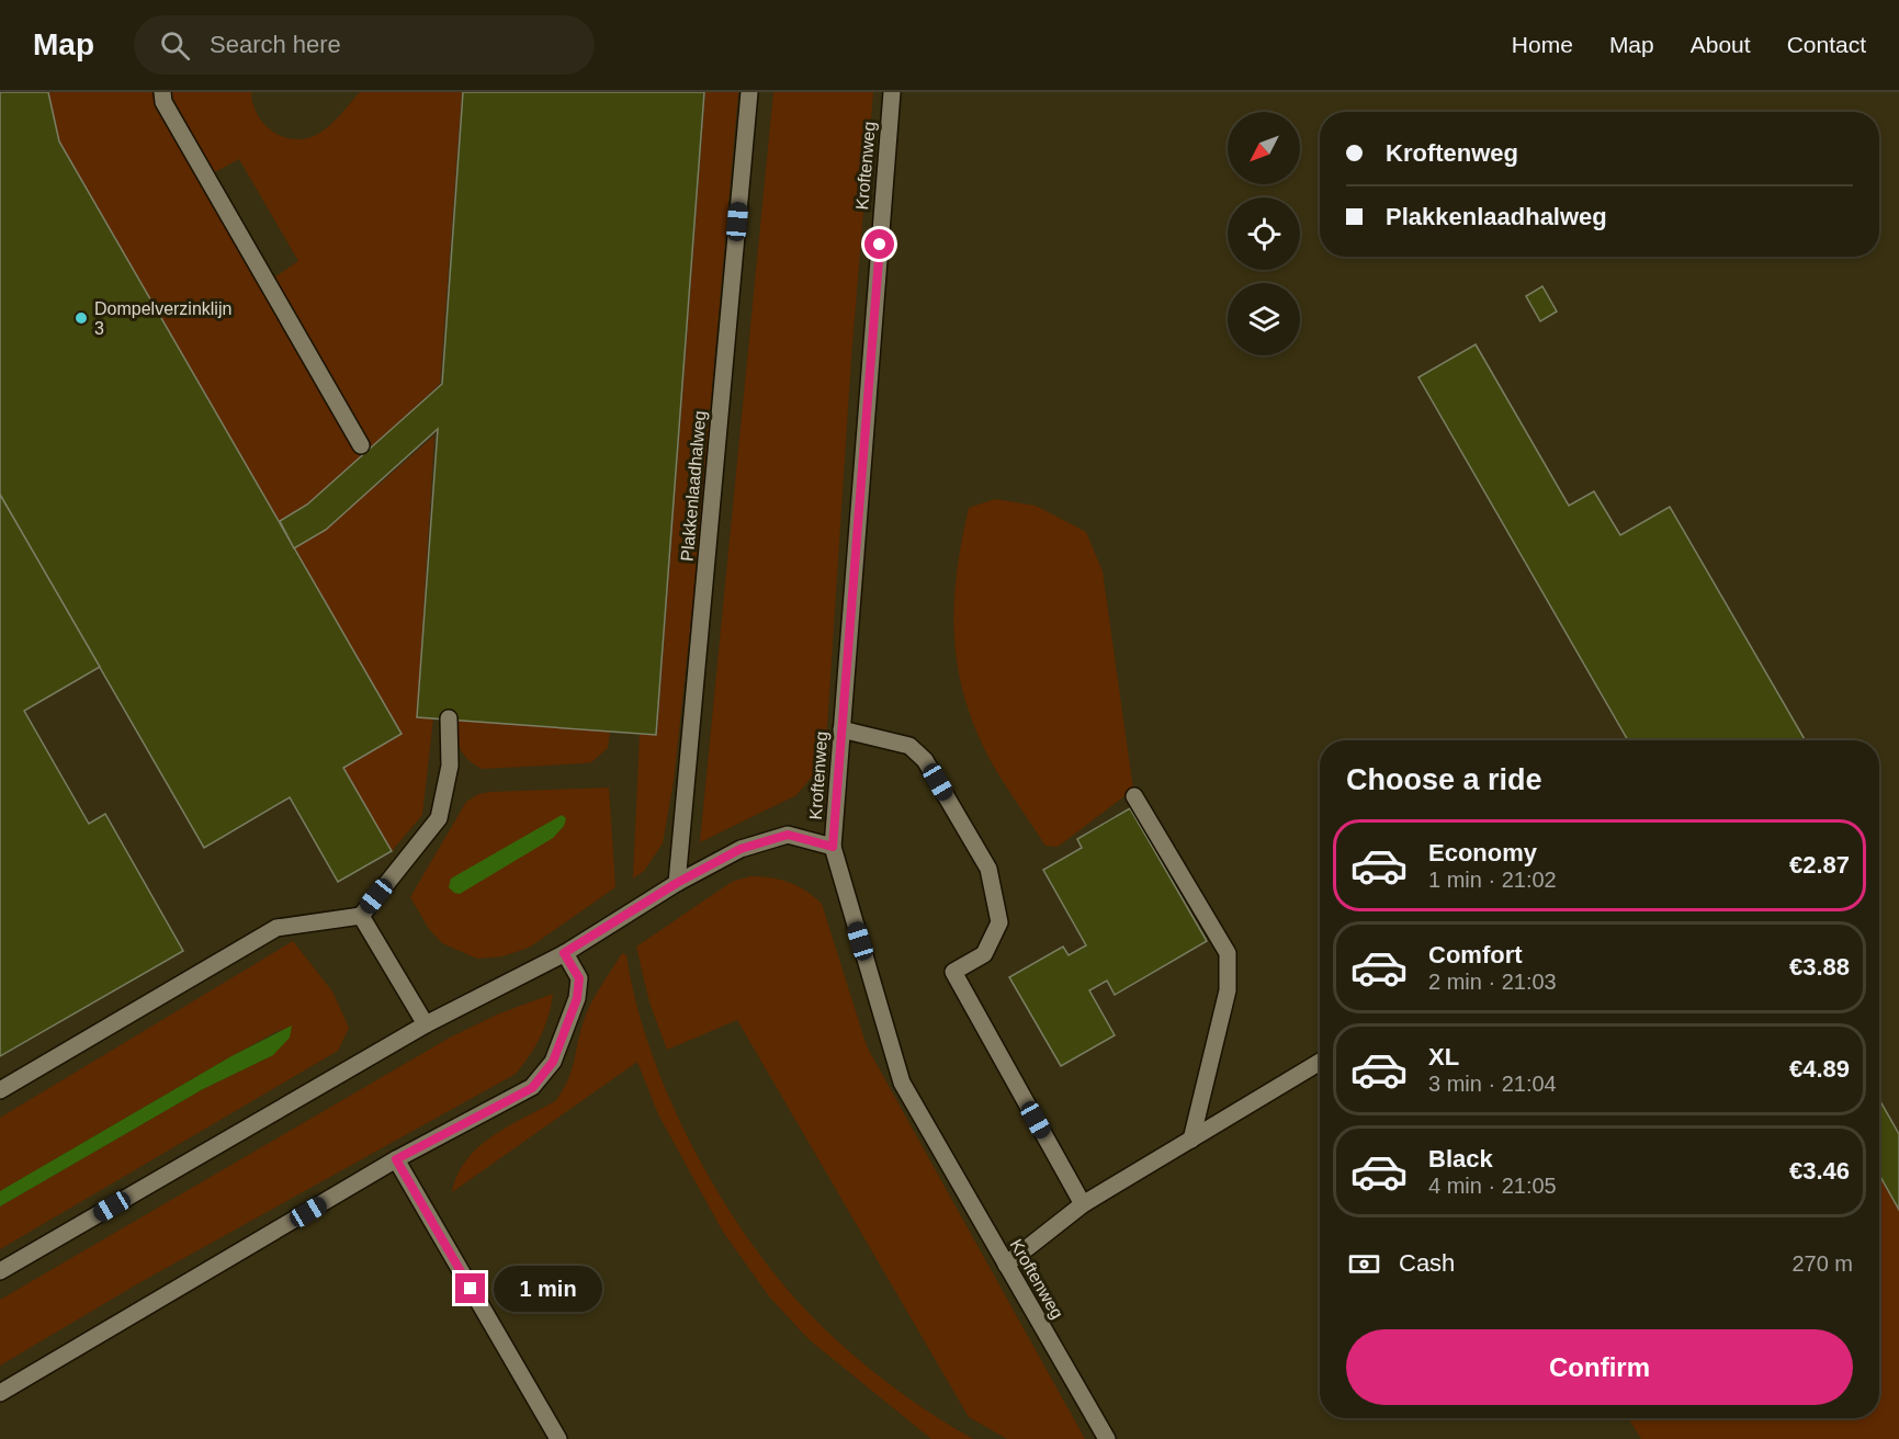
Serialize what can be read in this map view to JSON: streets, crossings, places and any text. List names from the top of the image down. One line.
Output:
{"streets":{"lane":["Kroftenweg","Plakkenlaadhalweg"]},"places":["Dompelverzinklijn 3"],"north":"bottom left","page":{"header":"Map","search":"Search here","nav":["Home","Map","About","Contact"],"banner":["Kroftenweg","Plakkenlaadhalweg"],"heading":"Choose a ride","list":[{"name":"Economy","note":"1 min · 21:02","value":"€2.87"},{"name":"Comfort","note":"2 min · 21:03","value":"€3.88"},{"name":"XL","note":"3 min · 21:04","value":"€4.89"},{"name":"Black","note":"4 min · 21:05","value":"€3.46"}],"pay":["Cash","270 m"],"bubble":"1 min","buttons":"Confirm"}}
